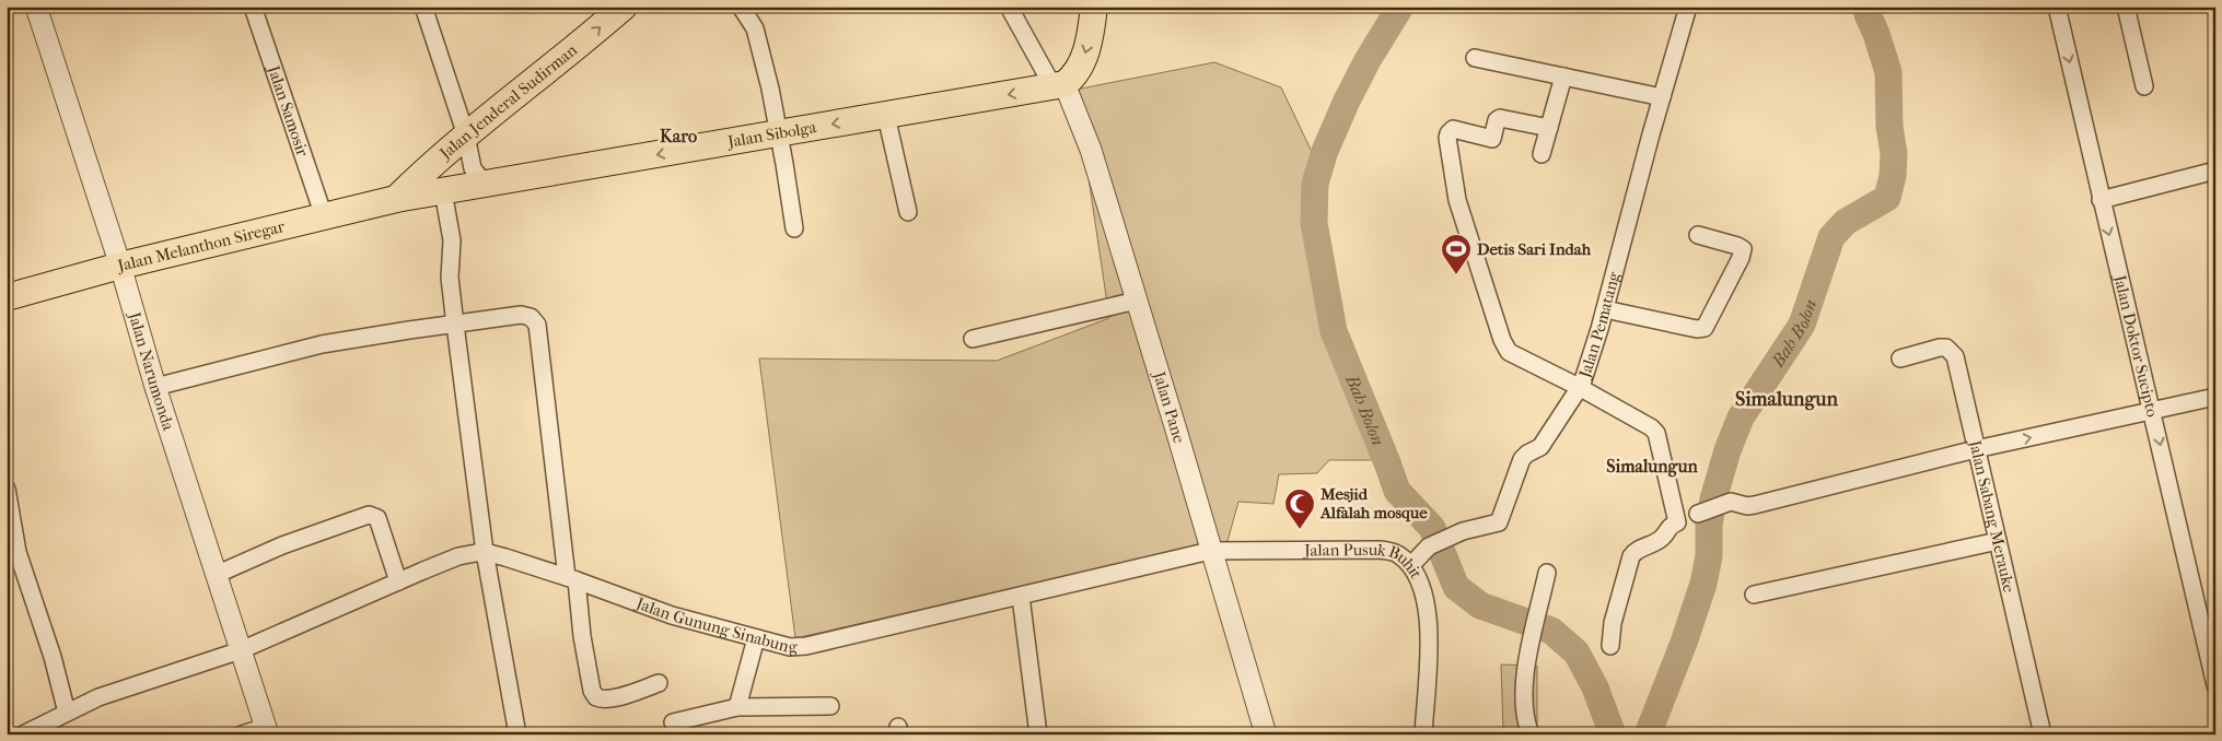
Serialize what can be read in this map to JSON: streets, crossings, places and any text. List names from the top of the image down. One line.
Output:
{"streets":{"main road":["Jalan Jenderal Sudirman","Jalan Sibolga","Jalan Melanthon Siregar"],"street":["Jalan Samosir","Jalan Pematang","Jalan Doktor Sucipto","Jalan Narumonda","Jalan Pane","Jalan Sabang Merauke","Jalan Pusuk Buhit","Jalan Gunung Sinabung"]},"crossings":[["Jalan Jenderal Sudirman","Jalan Sibolga"],["Jalan Jenderal Sudirman","Jalan Melanthon Siregar"],["Jalan Samosir","Jalan Melanthon Siregar"],["Jalan Sibolga","Jalan Melanthon Siregar"],["Jalan Sibolga","Jalan Pane"],["Jalan Melanthon Siregar","Jalan Narumonda"],["Jalan Narumonda","Jalan Gunung Sinabung"],["Jalan Pane","Jalan Pusuk Buhit"],["Jalan Pane","Jalan Gunung Sinabung"],["Jalan Pusuk Buhit","Jalan Gunung Sinabung"]],"one_way":["Jalan Jenderal Sudirman","Jalan Sibolga","Jalan Doktor Sucipto"],"districts":["Karo","Simalungun","Simalungun"],"water":["Bah Bolon"],"places":{"sports":["Detis Sari Indah"],"mosque":["Mesjid Alfalah mosque"]}}
